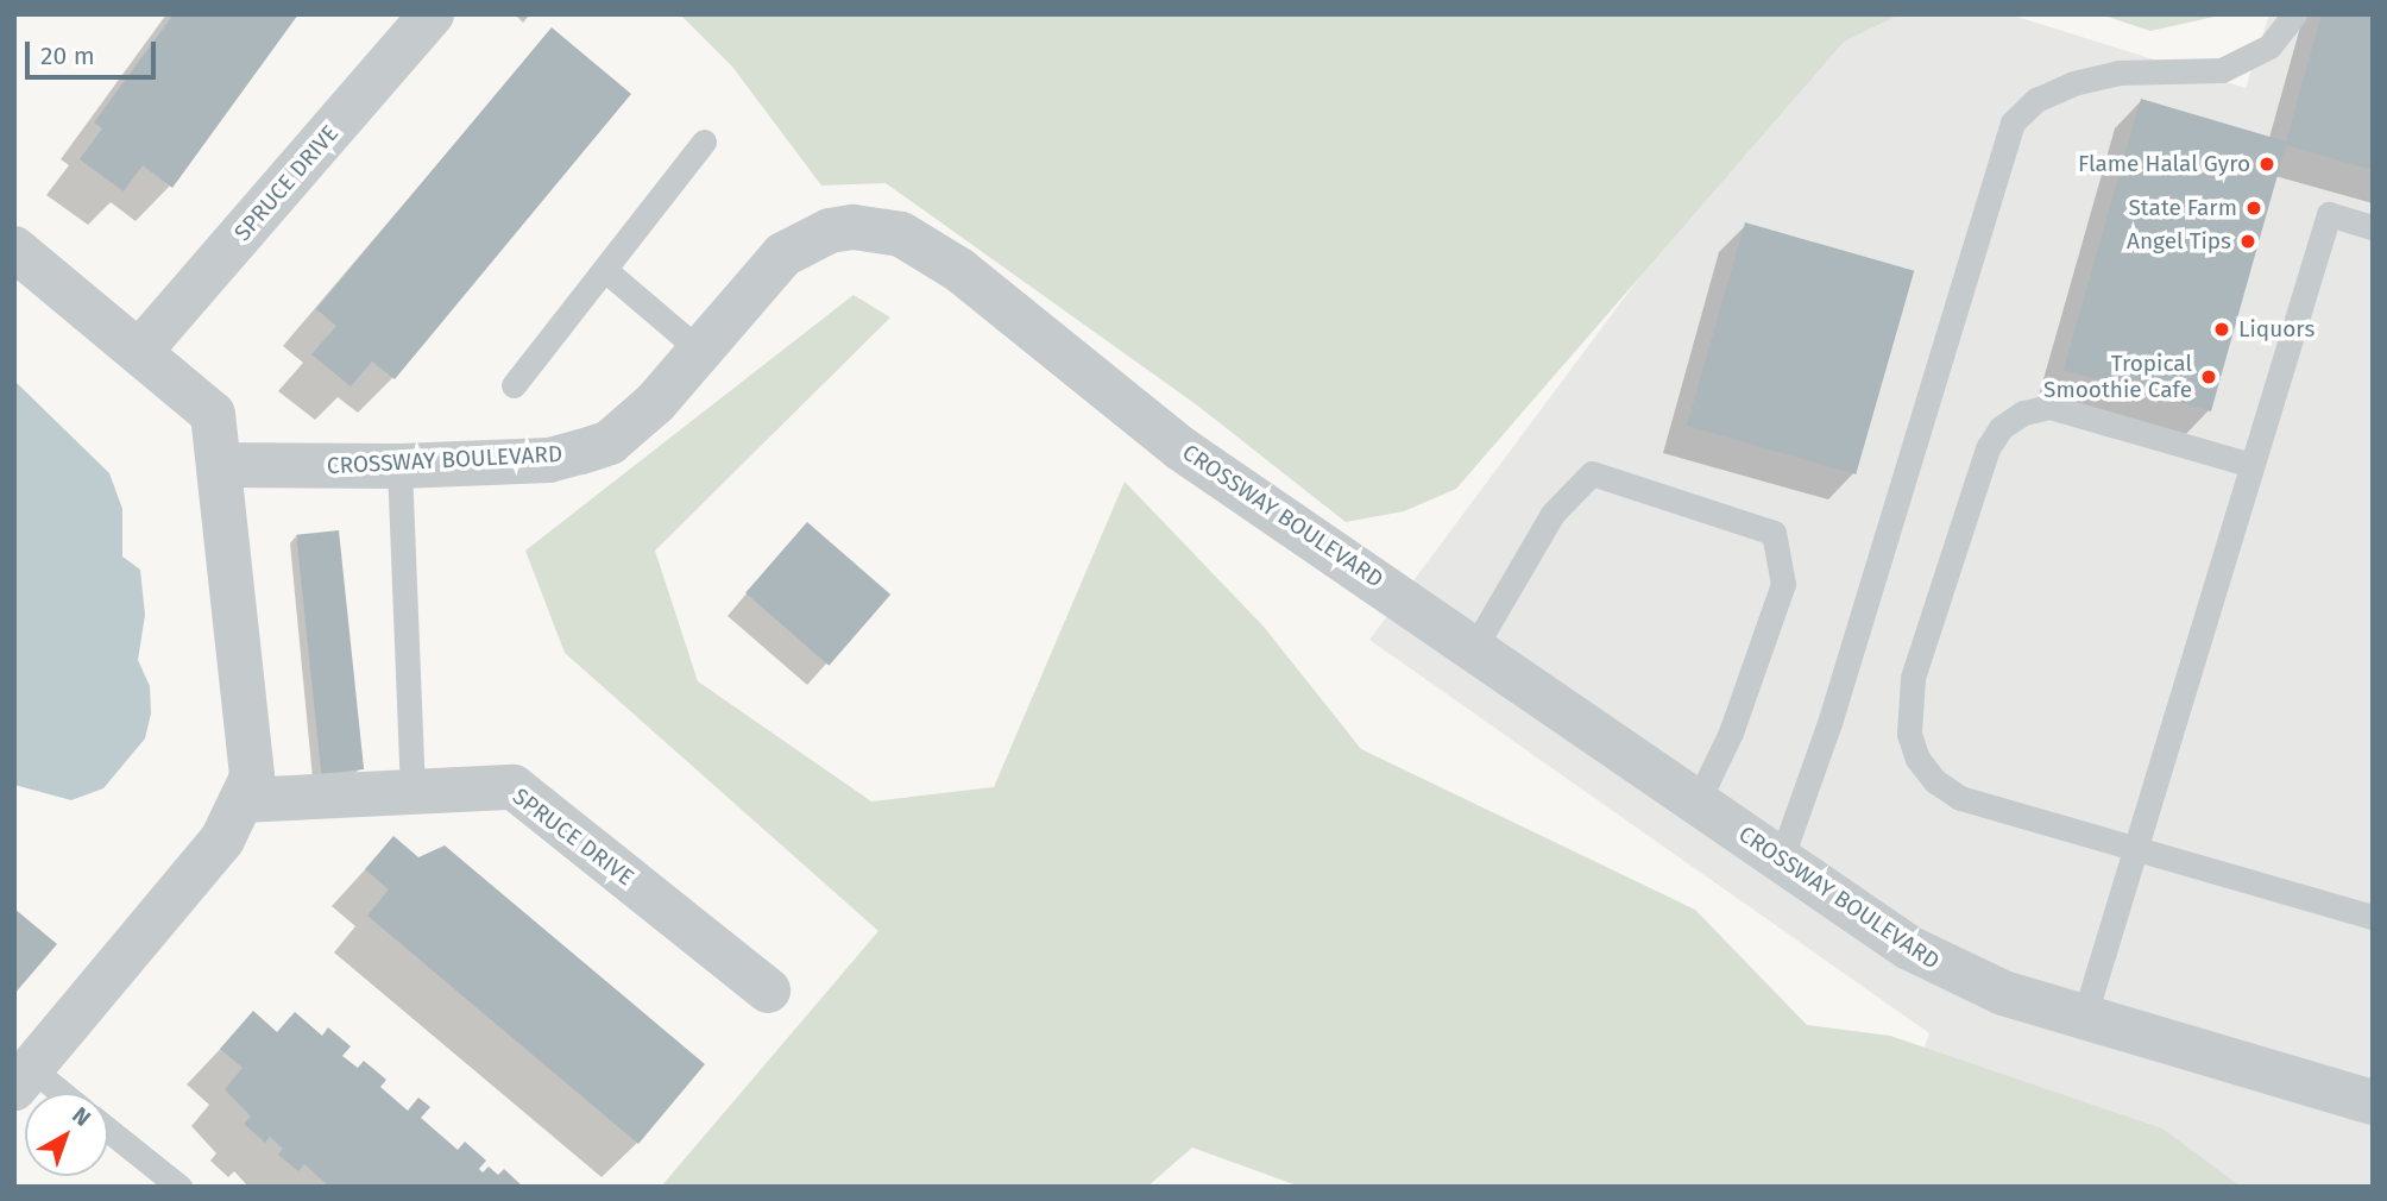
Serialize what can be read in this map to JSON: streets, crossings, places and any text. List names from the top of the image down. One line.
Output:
{"streets":{"street":["SPRUCE DRIVE","CROSSWAY BOULEVARD"]},"places":["Flame Halal Gyro","State Farm","Angel Tips","Liquors","Tropical Smoothie Cafe"],"scale_bar":"20 m","north":"top right"}
